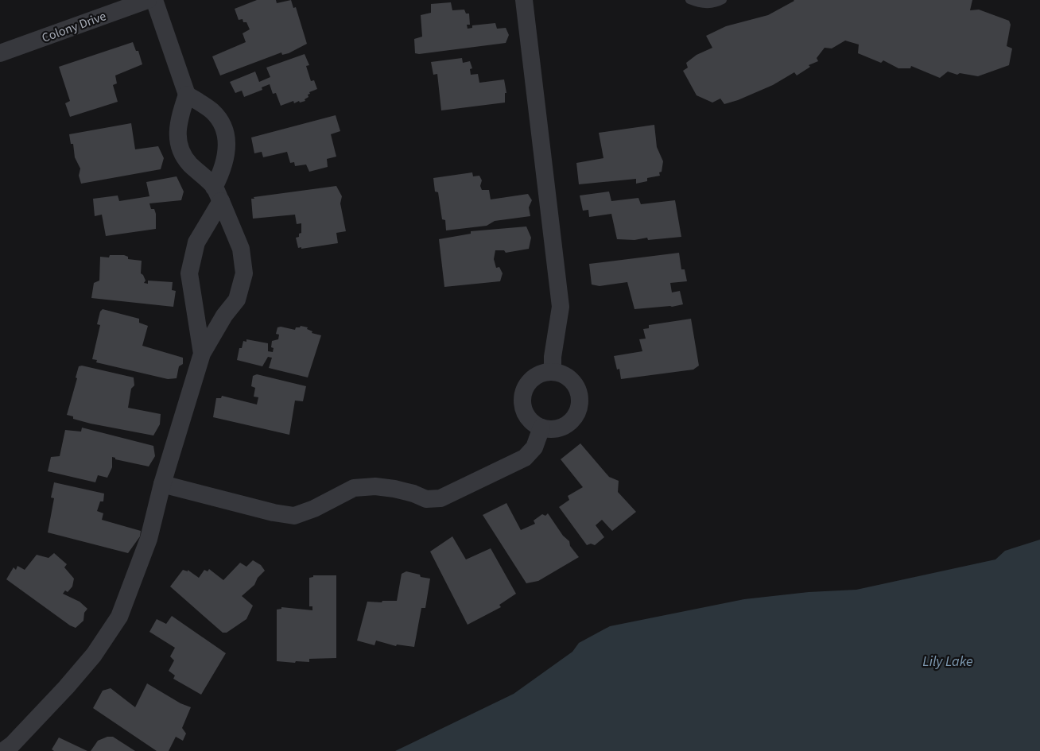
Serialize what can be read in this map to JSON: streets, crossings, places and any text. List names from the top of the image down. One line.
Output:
{"streets":{"street":["Colony Drive"]},"water":["Lily Lake"]}
